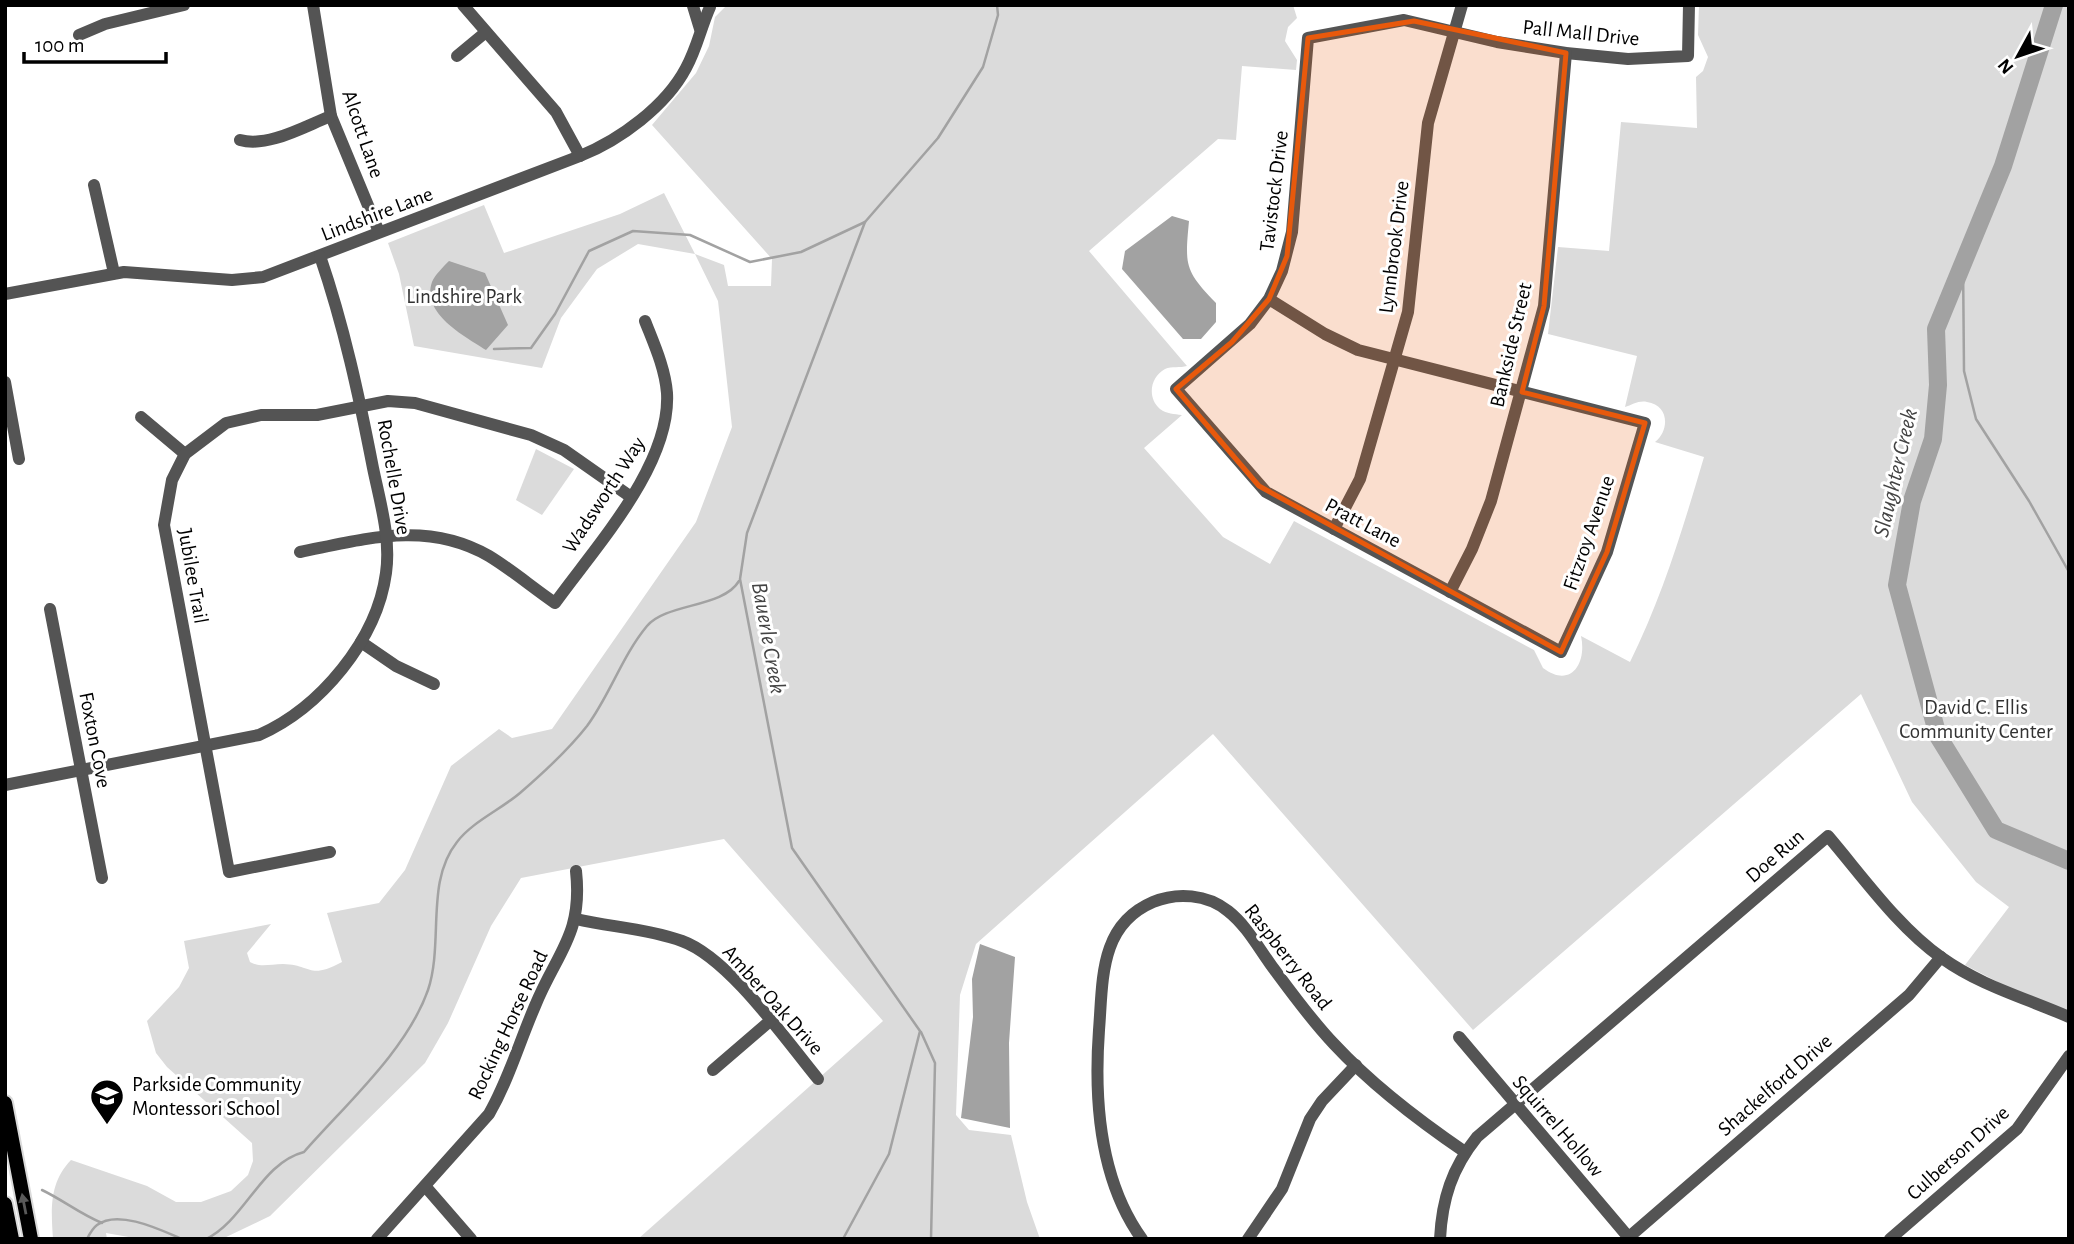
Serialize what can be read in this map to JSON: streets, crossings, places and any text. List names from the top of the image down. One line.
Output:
{"streets":{"street":["Pall Mall Drive","Alcott Lane","Tavistock Drive","Lindshire Lane","Lynnbrook Drive","Bankside Street","Rochelle Drive","Wadsworth Way","Pratt Lane","Fitzroy Avenue","Jubilee Trail","Foxton Cove","Doe Run","Raspberry Road","Amber Oak Drive","Rocking Horse Road","Shackelford Drive","Squirrel Hollow","Culberson Drive"]},"crossings":[["Pall Mall Drive","Tavistock Drive"],["Pall Mall Drive","Lynnbrook Drive"],["Pall Mall Drive","Bankside Street"],["Alcott Lane","Lindshire Lane"],["Tavistock Drive","Pratt Lane"],["Lindshire Lane","Rochelle Drive"],["Lynnbrook Drive","Pratt Lane"],["Bankside Street","Pratt Lane"],["Bankside Street","Fitzroy Avenue"],["Rochelle Drive","Wadsworth Way"],["Rochelle Drive","Jubilee Trail"],["Rochelle Drive","Foxton Cove"],["Wadsworth Way","Jubilee Trail"],["Pratt Lane","Fitzroy Avenue"],["Doe Run","Shackelford Drive"],["Doe Run","Squirrel Hollow"],["Amber Oak Drive","Rocking Horse Road"],["Shackelford Drive","Squirrel Hollow"]],"water":["Slaughter Creek","Bauerle Creek"],"parks":["Lindshire Park","David C. Ellis Community Center"],"places":{"school or university":["Parkside Community Montessori School"]},"scale_bar":"100 m","north":"bottom left"}
